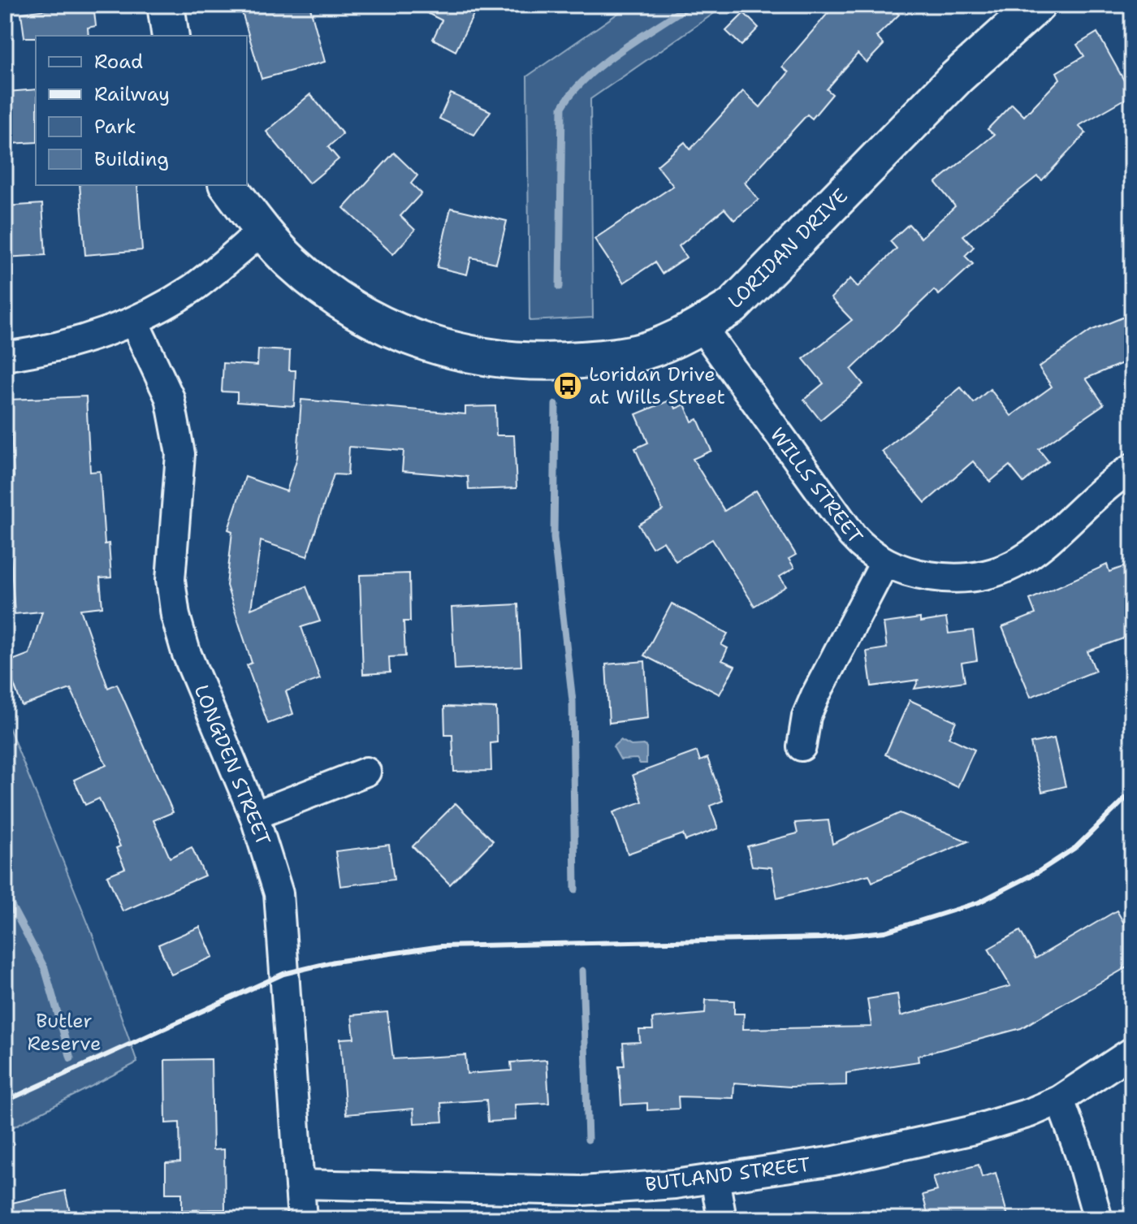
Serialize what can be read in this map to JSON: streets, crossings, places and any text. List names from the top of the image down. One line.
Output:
{"streets":{"street":["LORIDAN DRIVE","WILLS STREET","LONGDEN STREET","BUTLAND STREET"]},"crossings":[["LORIDAN DRIVE","WILLS STREET"],["LONGDEN STREET","BUTLAND STREET"]],"parks":["Butler Reserve"],"places":{"bus stop":["Loridan Drive at Wills Street"]},"legend":["Road","Railway","Park","Building"]}
